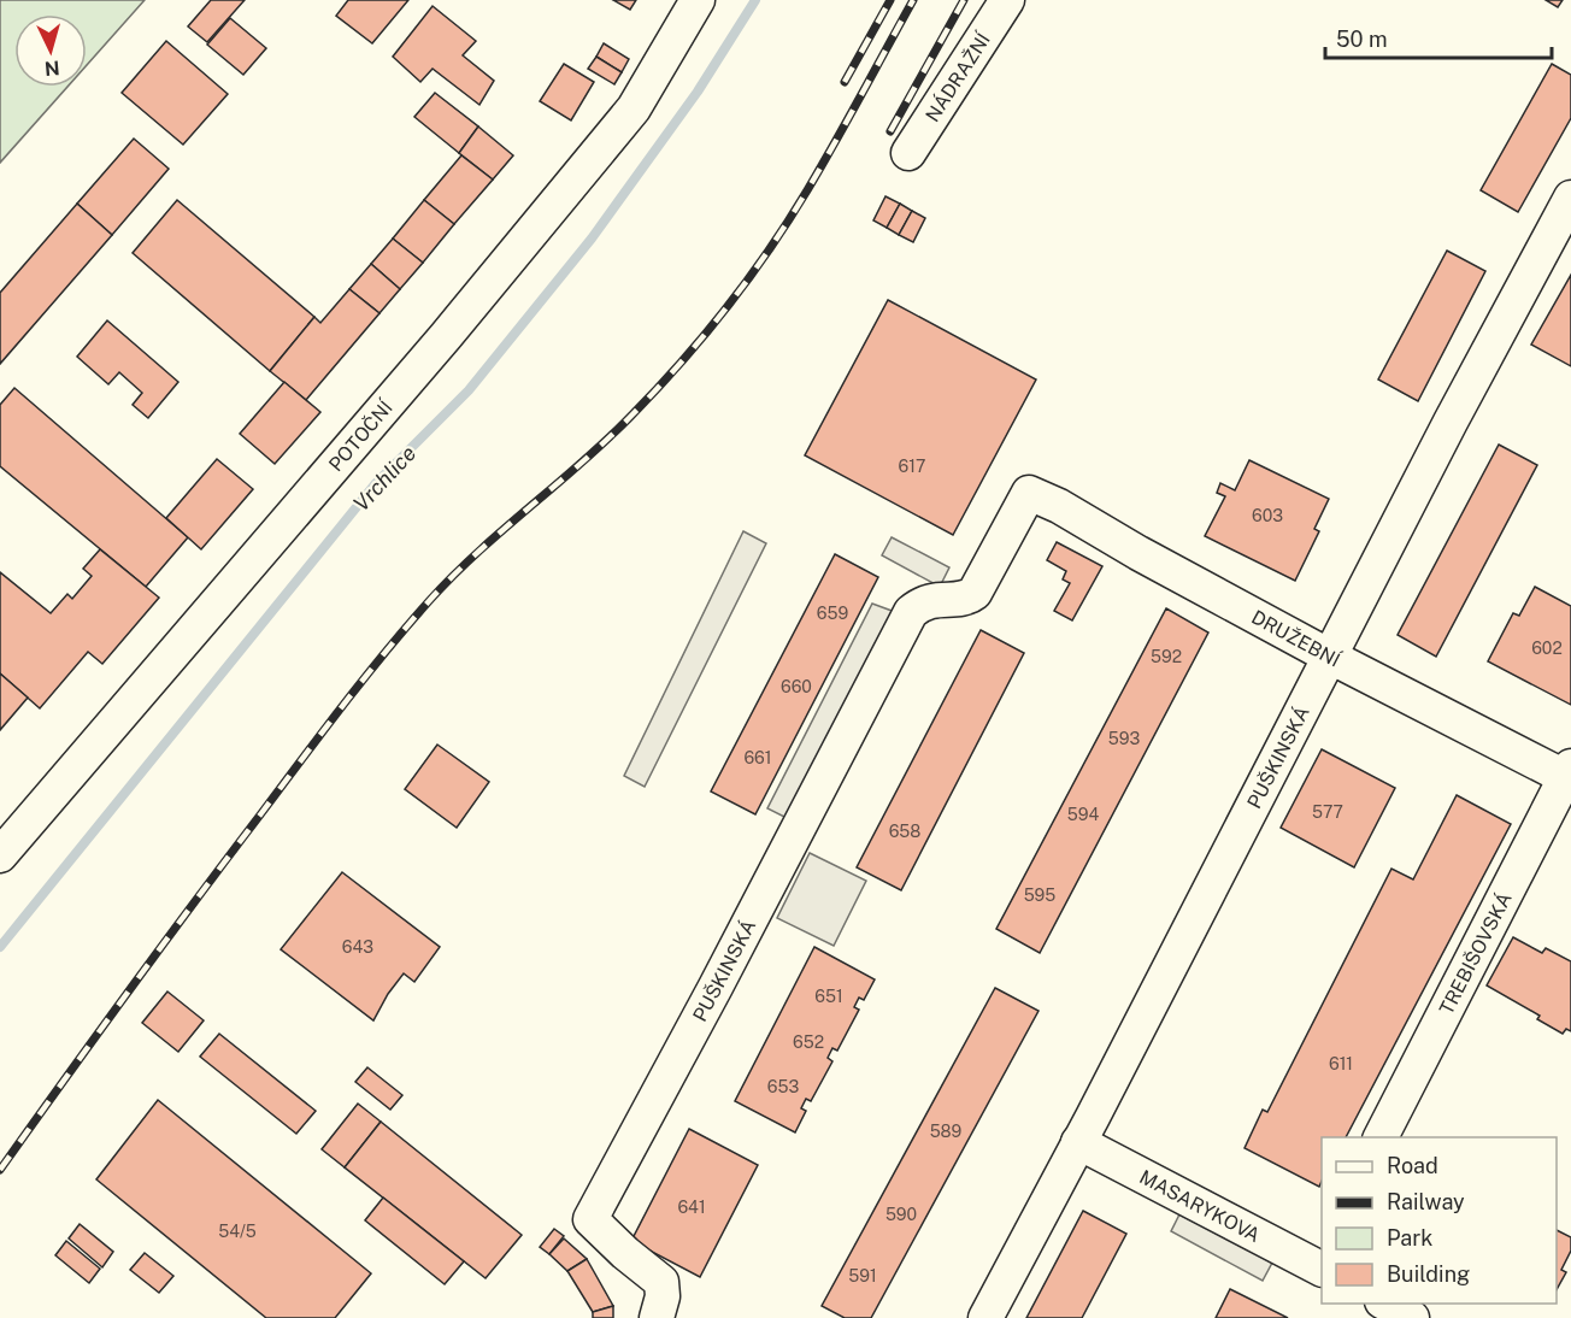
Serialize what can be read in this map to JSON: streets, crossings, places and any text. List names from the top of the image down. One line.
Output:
{"streets":{"street":["NÁDRAŽNÍ","POTOČNÍ","DRUŽEBNÍ","PUŠKINSKÁ","TREBIŠOVSKÁ","MASARYKOVA"]},"crossings":[["DRUŽEBNÍ","PUŠKINSKÁ"],["DRUŽEBNÍ","TREBIŠOVSKÁ"],["PUŠKINSKÁ","MASARYKOVA"]],"water":["Vrchlice"],"house_numbers":["617","603","659","602","592","660","593","661","577","594","658","595","643","651","652","611","653","589","641","590","54/5","591"],"legend":["Road","Railway","Park","Building"],"scale_bar":"50 m","north":"bottom"}
